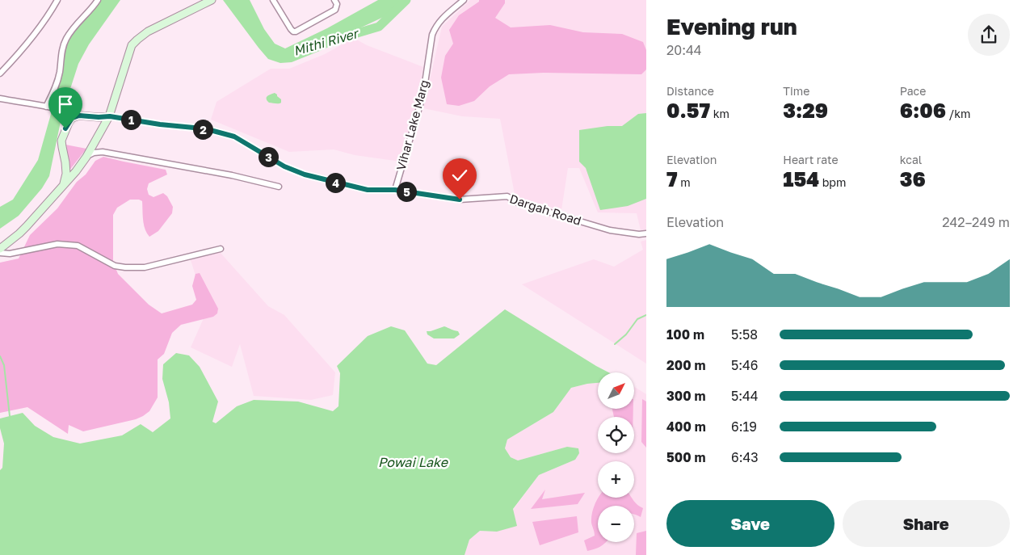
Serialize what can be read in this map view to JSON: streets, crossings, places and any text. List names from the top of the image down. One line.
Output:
{"streets":{"street":["Vihar Lake Marg","Dargah Road"]},"crossings":[["Vihar Lake Marg","Dargah Road"]],"water":["Mithi River","Powai Lake"],"north":"top right","page":{"heading":["Evening run","20:44"],"stats":[["Distance","0.57 km"],["Time","3:29"],["Pace","6:06 /km"],["Elevation","7 m"],["Heart rate","154 bpm"],["kcal","36"]],"pins":["1","2","3","4","5"],"chart":["Elevation","242–249 m"],"list":[{"name":"100 m","note":"5:58"},{"name":"200 m","note":"5:46"},{"name":"300 m","note":"5:44"},{"name":"400 m","note":"6:19"},{"name":"500 m","note":"6:43"}],"map_buttons":["+","−"],"buttons":["Save","Share"]}}
